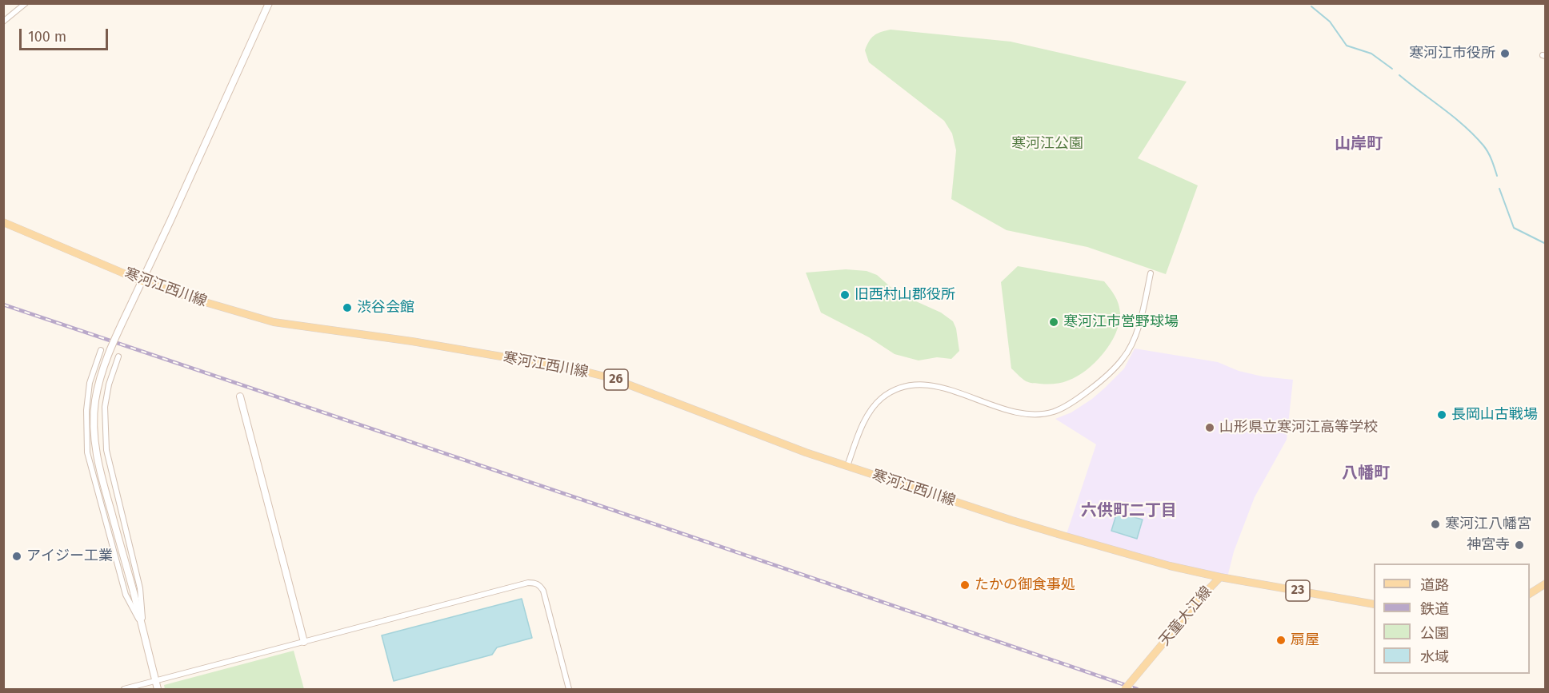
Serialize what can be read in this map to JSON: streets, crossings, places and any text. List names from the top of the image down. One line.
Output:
{"streets":{"main road":["寒河江西川線","26","23","天童大江線"]},"crossings":[["寒河江西川線","天童大江線"]],"districts":["山岸町","八幡町","六供町二丁目"],"parks":["寒河江公園"],"places":["寒河江市役所","旧西村山郡役所","渋谷会館","寒河江市営野球場","長岡山古戦場","山形県立寒河江高等学校","寒河江八幡宮","神宮寺","アイジー工業","たかの御食事処","扇屋"],"legend":["道路","鉄道","公園","水域"],"scale_bar":"100 m"}
